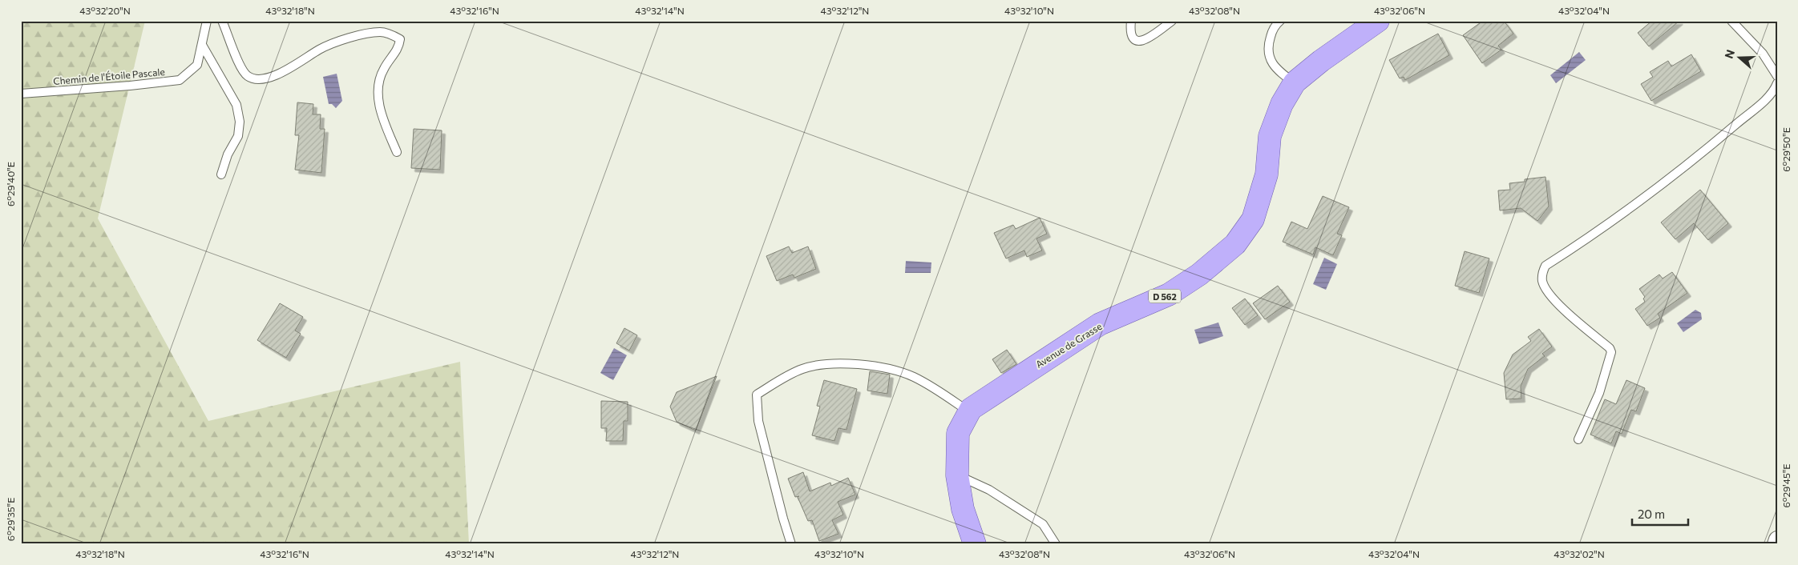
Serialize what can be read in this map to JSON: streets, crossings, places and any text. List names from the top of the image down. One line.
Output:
{"streets":{"main road":["D 562","Avenue de Grasse"],"lane":["Chemin de l'Étoile Pascale"]},"scale_bar":"20 m","north":"left","coordinates":["43°32'20\"N","43°32'18\"N","43°32'16\"N","43°32'14\"N","43°32'12\"N","43°32'10\"N","43°32'08\"N","43°32'06\"N","43°32'04\"N","6°29'50\"E","6°29'40\"E","6°29'45\"E","6°29'35\"E","43°32'02\"N"]}
